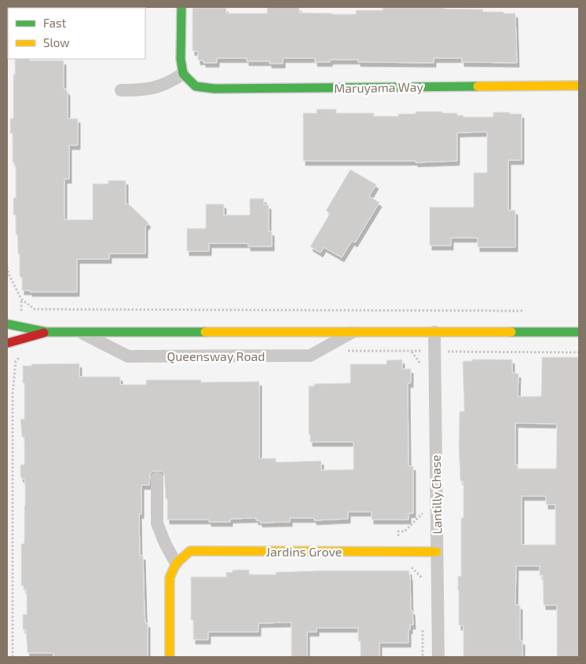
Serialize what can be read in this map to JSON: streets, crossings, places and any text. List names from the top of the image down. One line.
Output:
{"streets":{"street":["Maruyama Way","Queensway Road","Lantilly Chase","Jardins Grove"]},"crossings":[["Queensway Road","Lantilly Chase"],["Lantilly Chase","Jardins Grove"]],"legend":["Fast","Slow"]}
